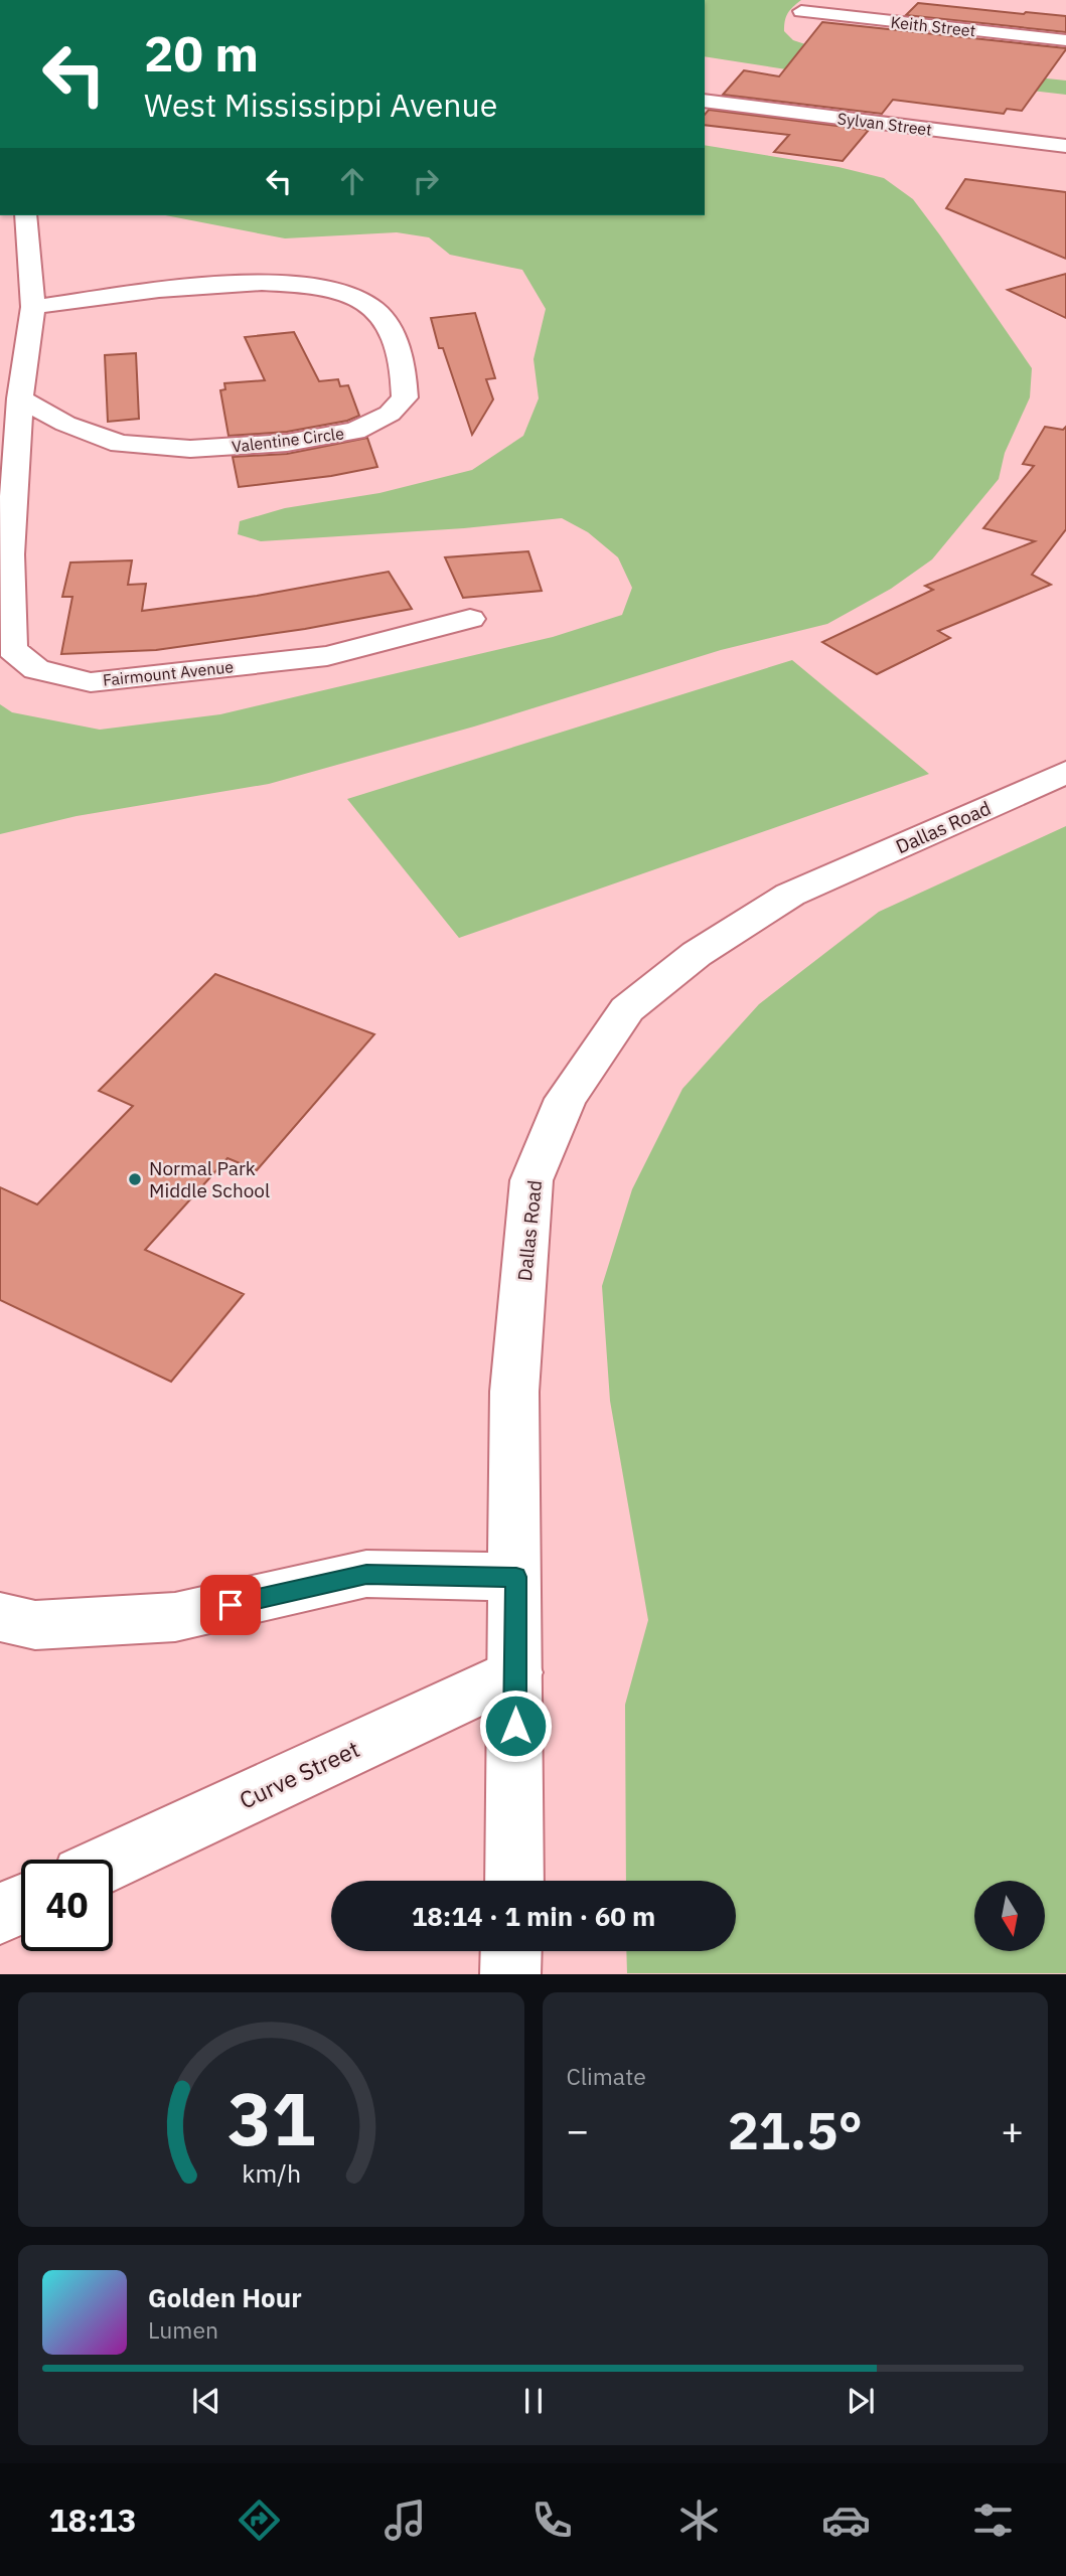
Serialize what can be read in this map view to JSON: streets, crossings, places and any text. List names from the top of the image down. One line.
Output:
{"streets":{"street":["Keith Street","Sylvan Street","Valentine Circle","Fairmount Avenue","Dallas Road","Curve Street"]},"crossings":[["Valentine Circle","Fairmount Avenue"],["Dallas Road","Curve Street"]],"places":["Normal Park Middle School"],"north":"bottom","page":{"turn":["20 m","West Mississippi Avenue"],"limit":"40","trip":"18:14 · 1 min · 60 m","tile":"Climate","heat":["−","21.5°","+"],"song":["Golden Hour","Lumen"],"tabs":"18:13","gauge":["31","km/h"]}}
